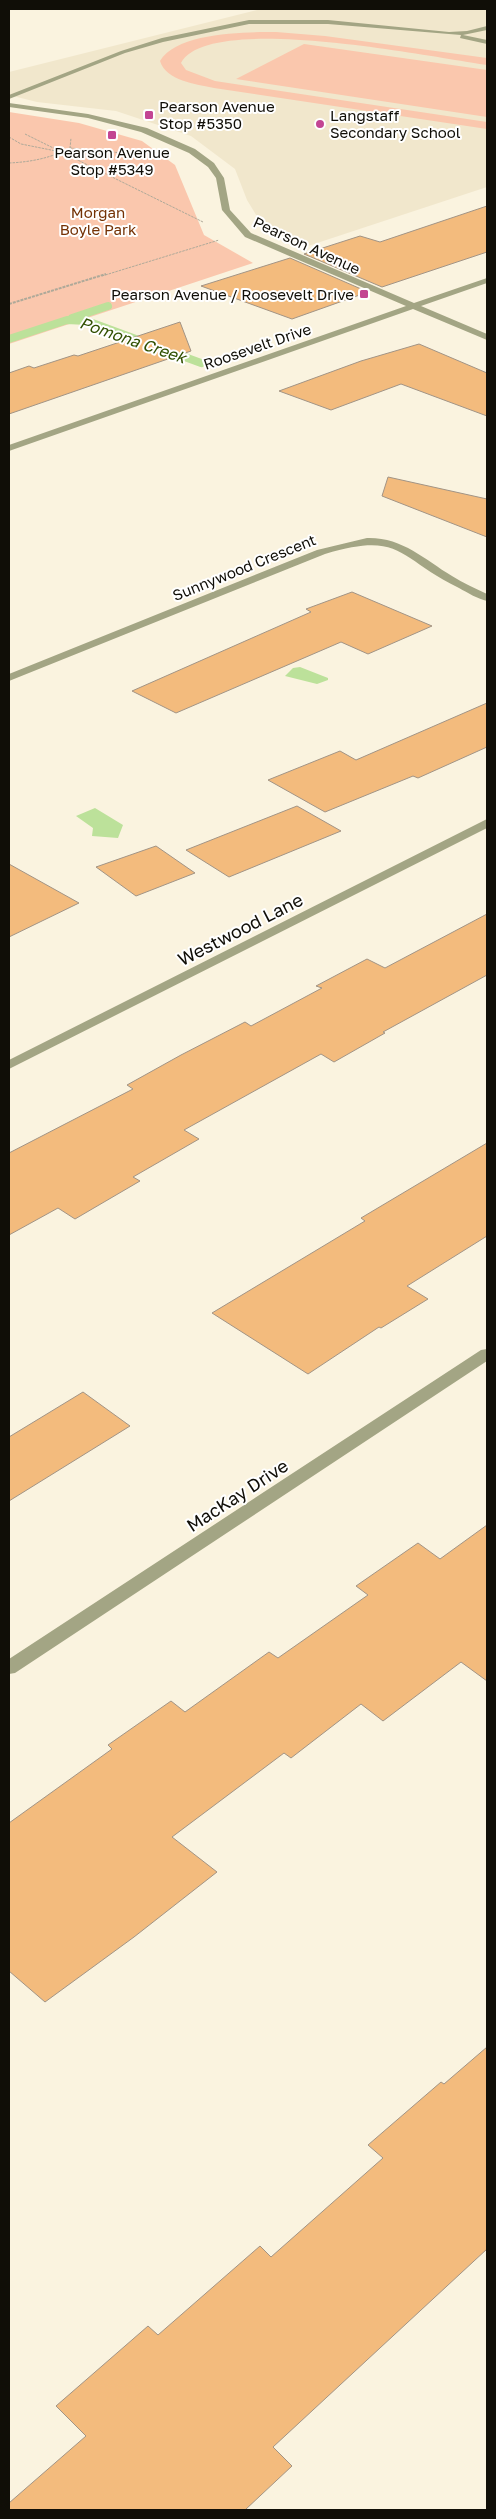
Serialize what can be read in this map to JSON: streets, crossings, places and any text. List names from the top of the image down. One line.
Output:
{"streets":{"street":["Pearson Avenue","Roosevelt Drive","Sunnywood Crescent","Westwood Lane","MacKay Drive"]},"crossings":[["Pearson Avenue","Roosevelt Drive"]],"water":["Pomona Creek"],"parks":["Morgan Boyle Park"],"places":{"transit":["Pearson Avenue Stop #5350","Pearson Avenue Stop #5349","Pearson Avenue / Roosevelt Drive"],"other":["Langstaff Secondary School"]}}
